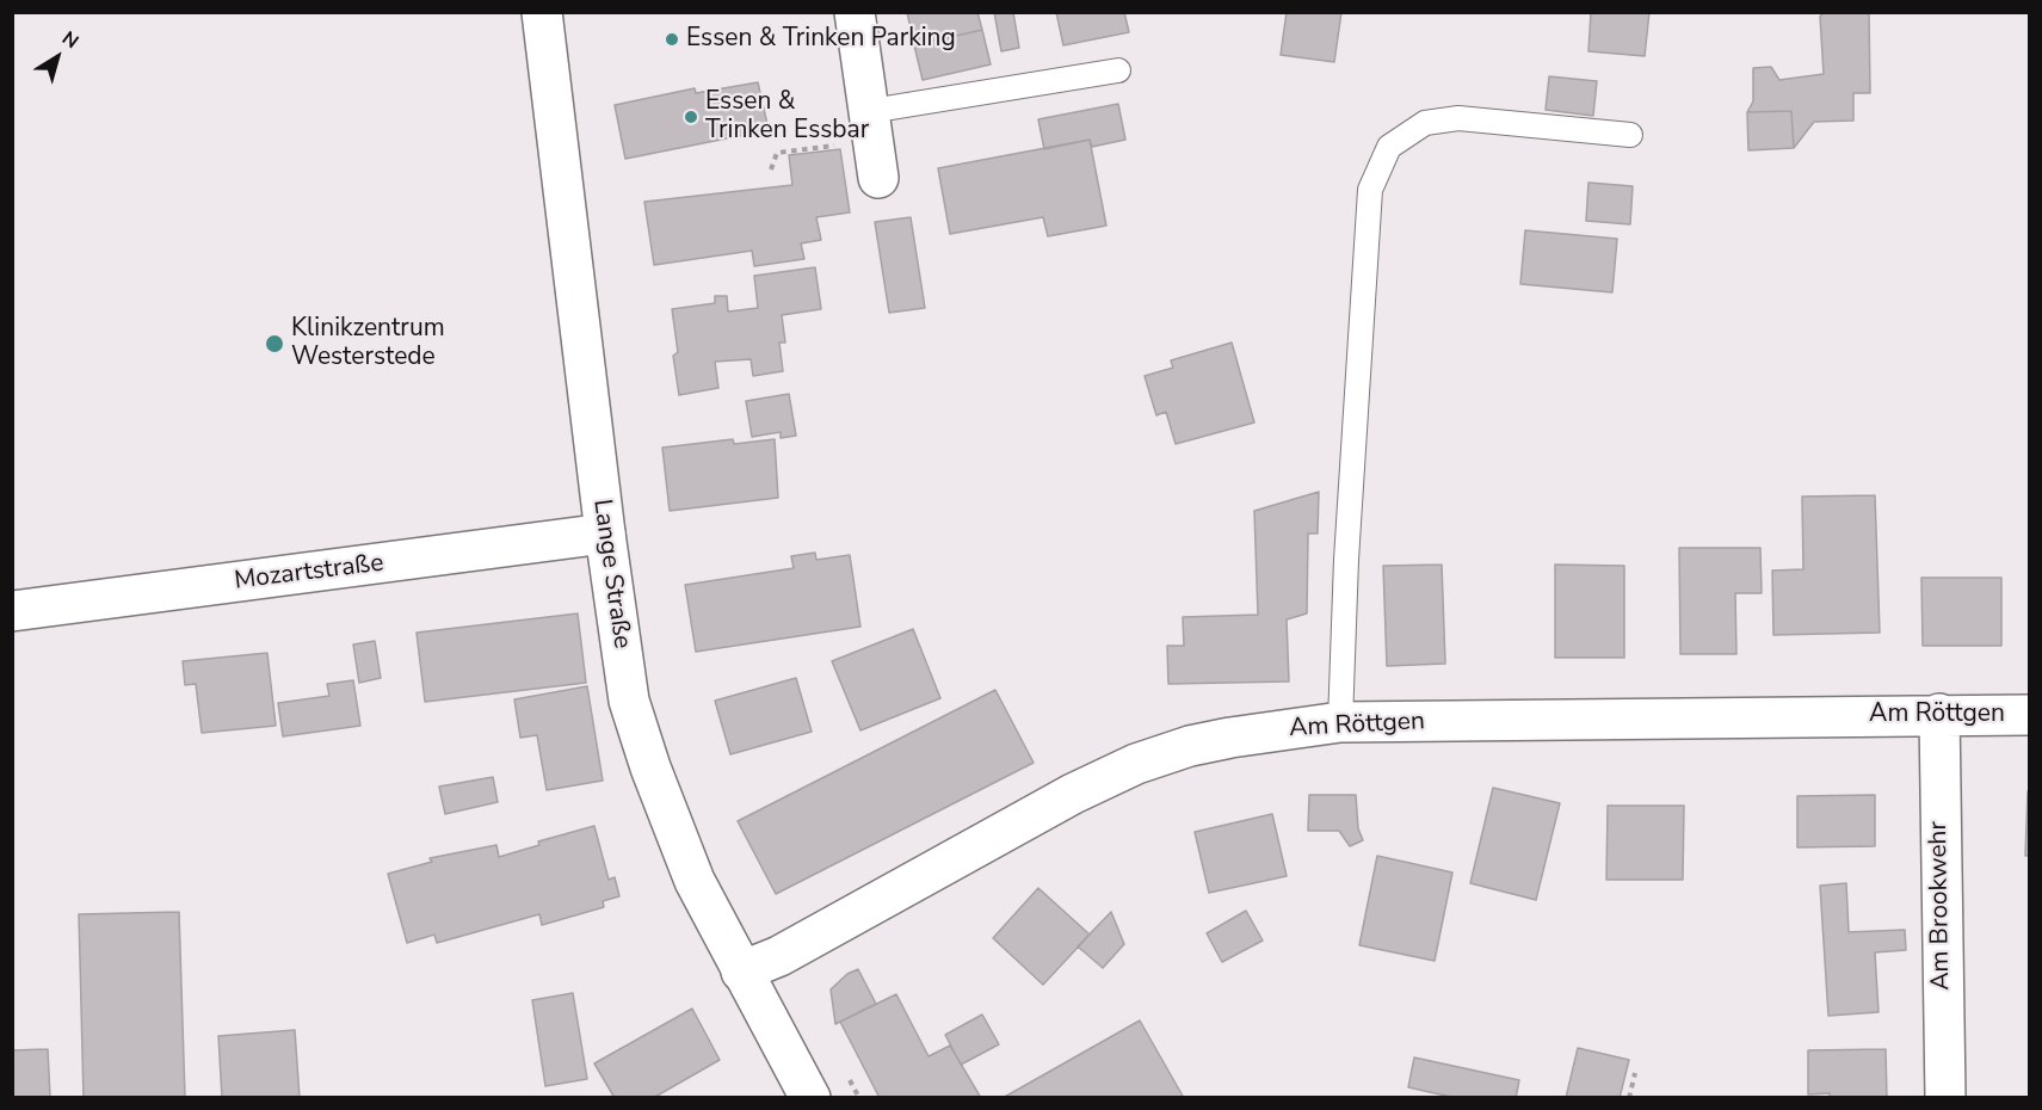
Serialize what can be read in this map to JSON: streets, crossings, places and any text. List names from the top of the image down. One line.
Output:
{"streets":{"street":["Mozartstraße","Lange Straße","Am Röttgen","Am Brookwehr"]},"crossings":[["Mozartstraße","Lange Straße"],["Lange Straße","Am Röttgen"],["Am Röttgen","Am Brookwehr"]],"places":["Essen & Trinken Parking","Essen & Trinken Essbar","Klinikzentrum Westerstede"],"north":"top right"}
